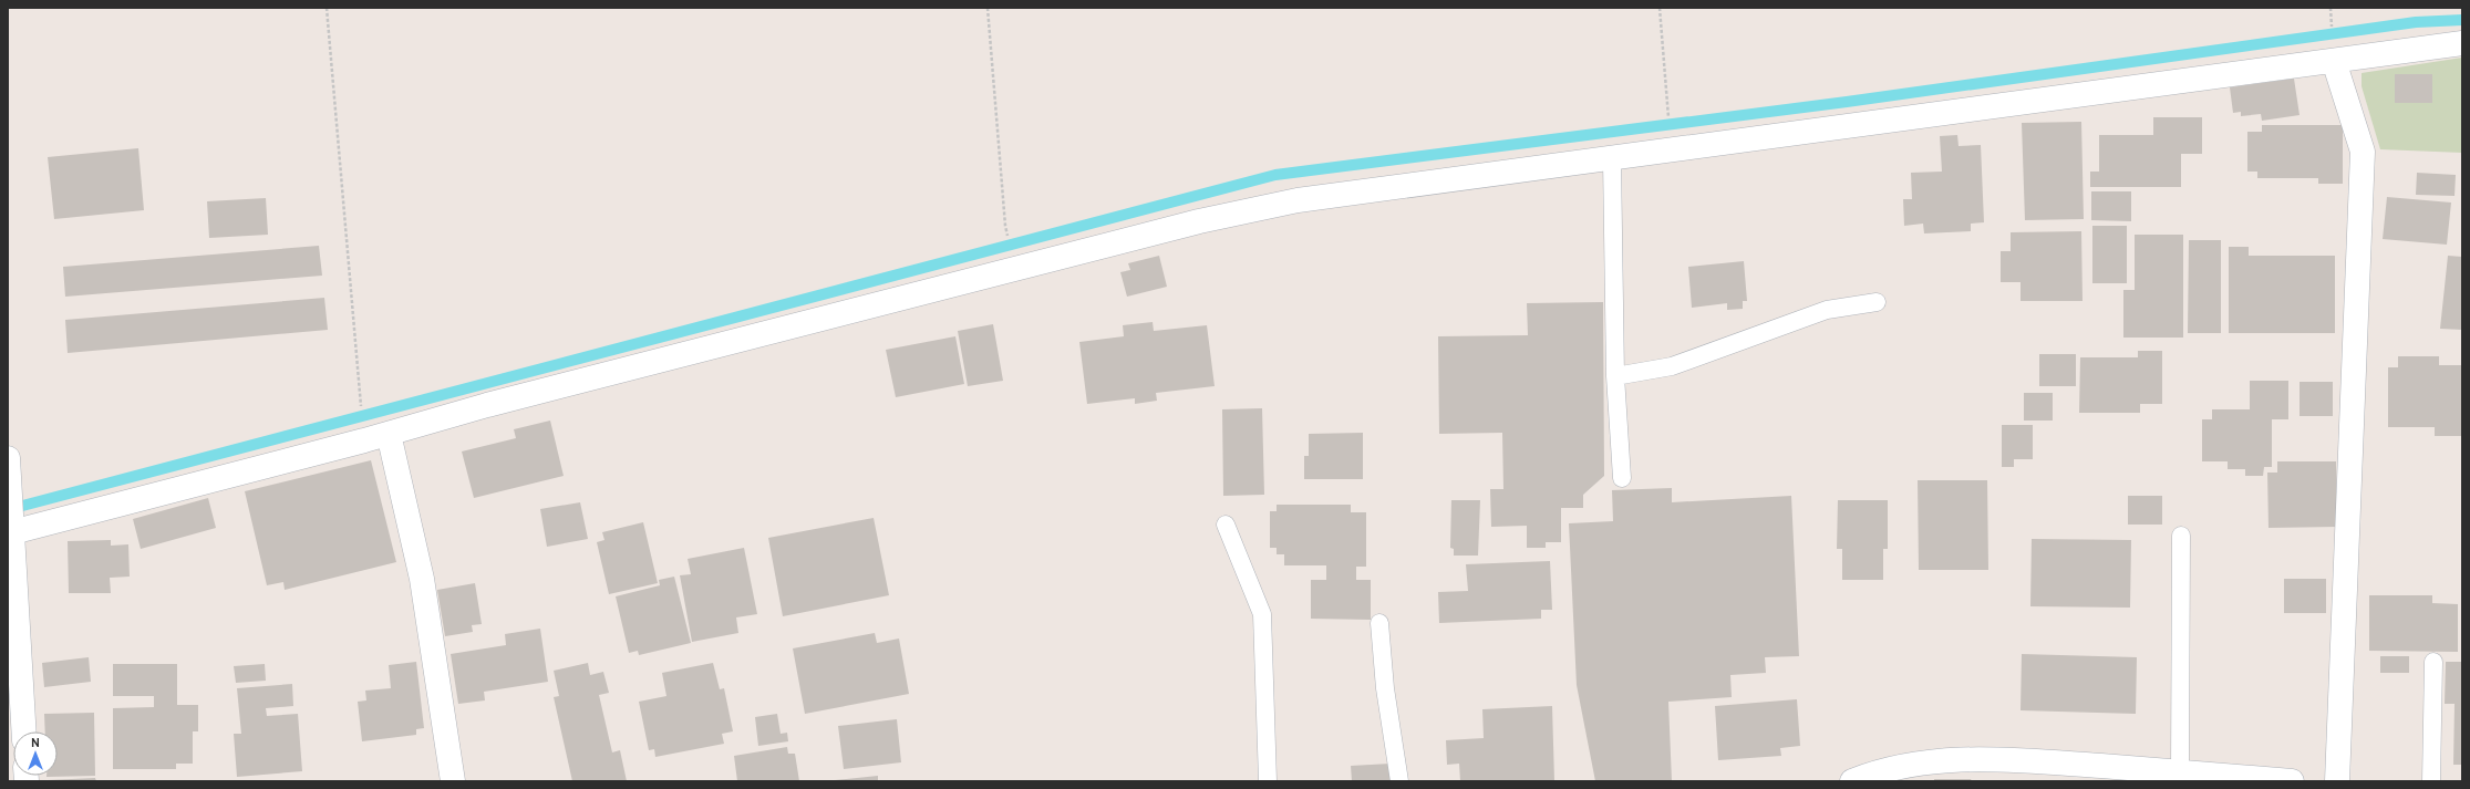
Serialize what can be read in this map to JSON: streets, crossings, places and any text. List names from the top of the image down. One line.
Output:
{"north":"top"}
